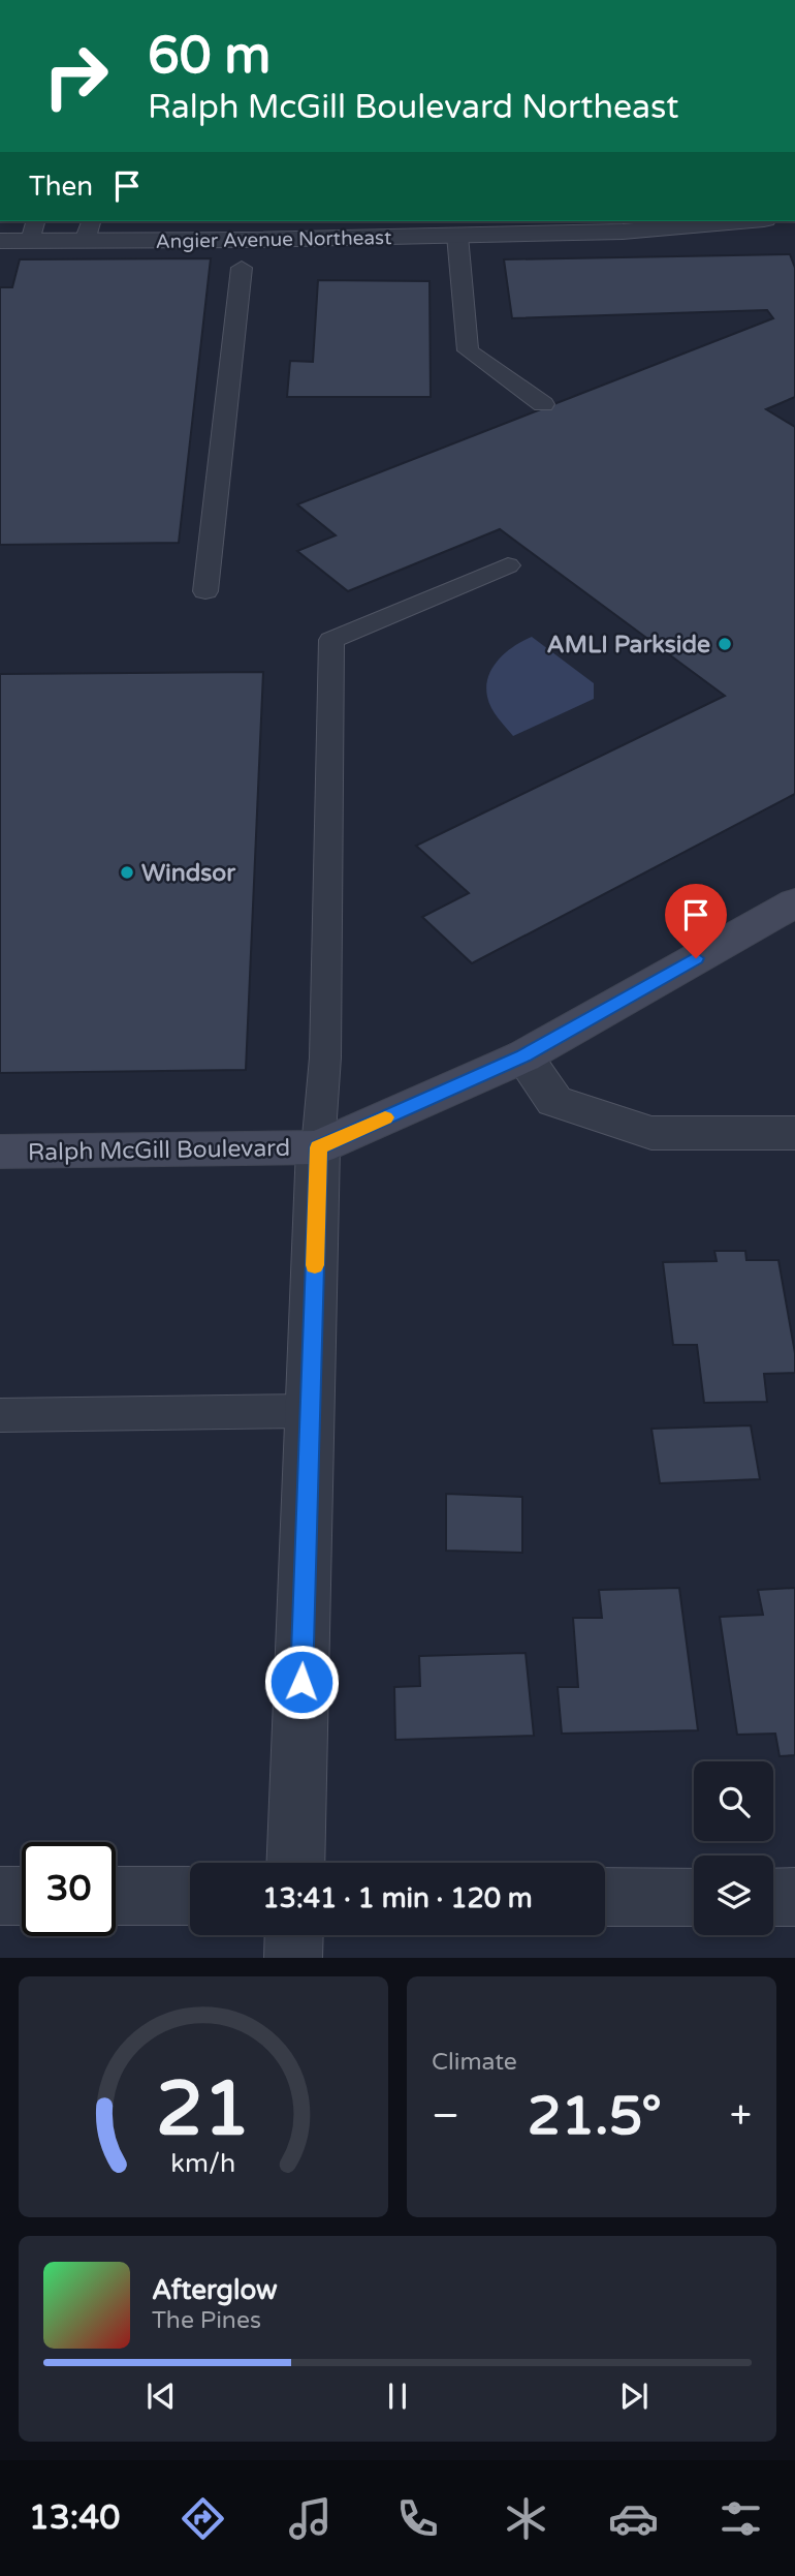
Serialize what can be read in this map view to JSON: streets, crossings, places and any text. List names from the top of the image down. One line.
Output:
{"streets":{"main road":["Ralph McGill Boulevard"],"street":["Angier Avenue Northeast"]},"places":["AMLI Parkside","Windsor"],"page":{"turn":["60 m","Ralph McGill Boulevard Northeast"],"then":"Then","limit":"30","trip":"13:41 · 1 min · 120 m","tile":"Climate","heat":["−","21.5°","+"],"song":["Afterglow","The Pines"],"tabs":"13:40","gauge":["21","km/h"]}}
